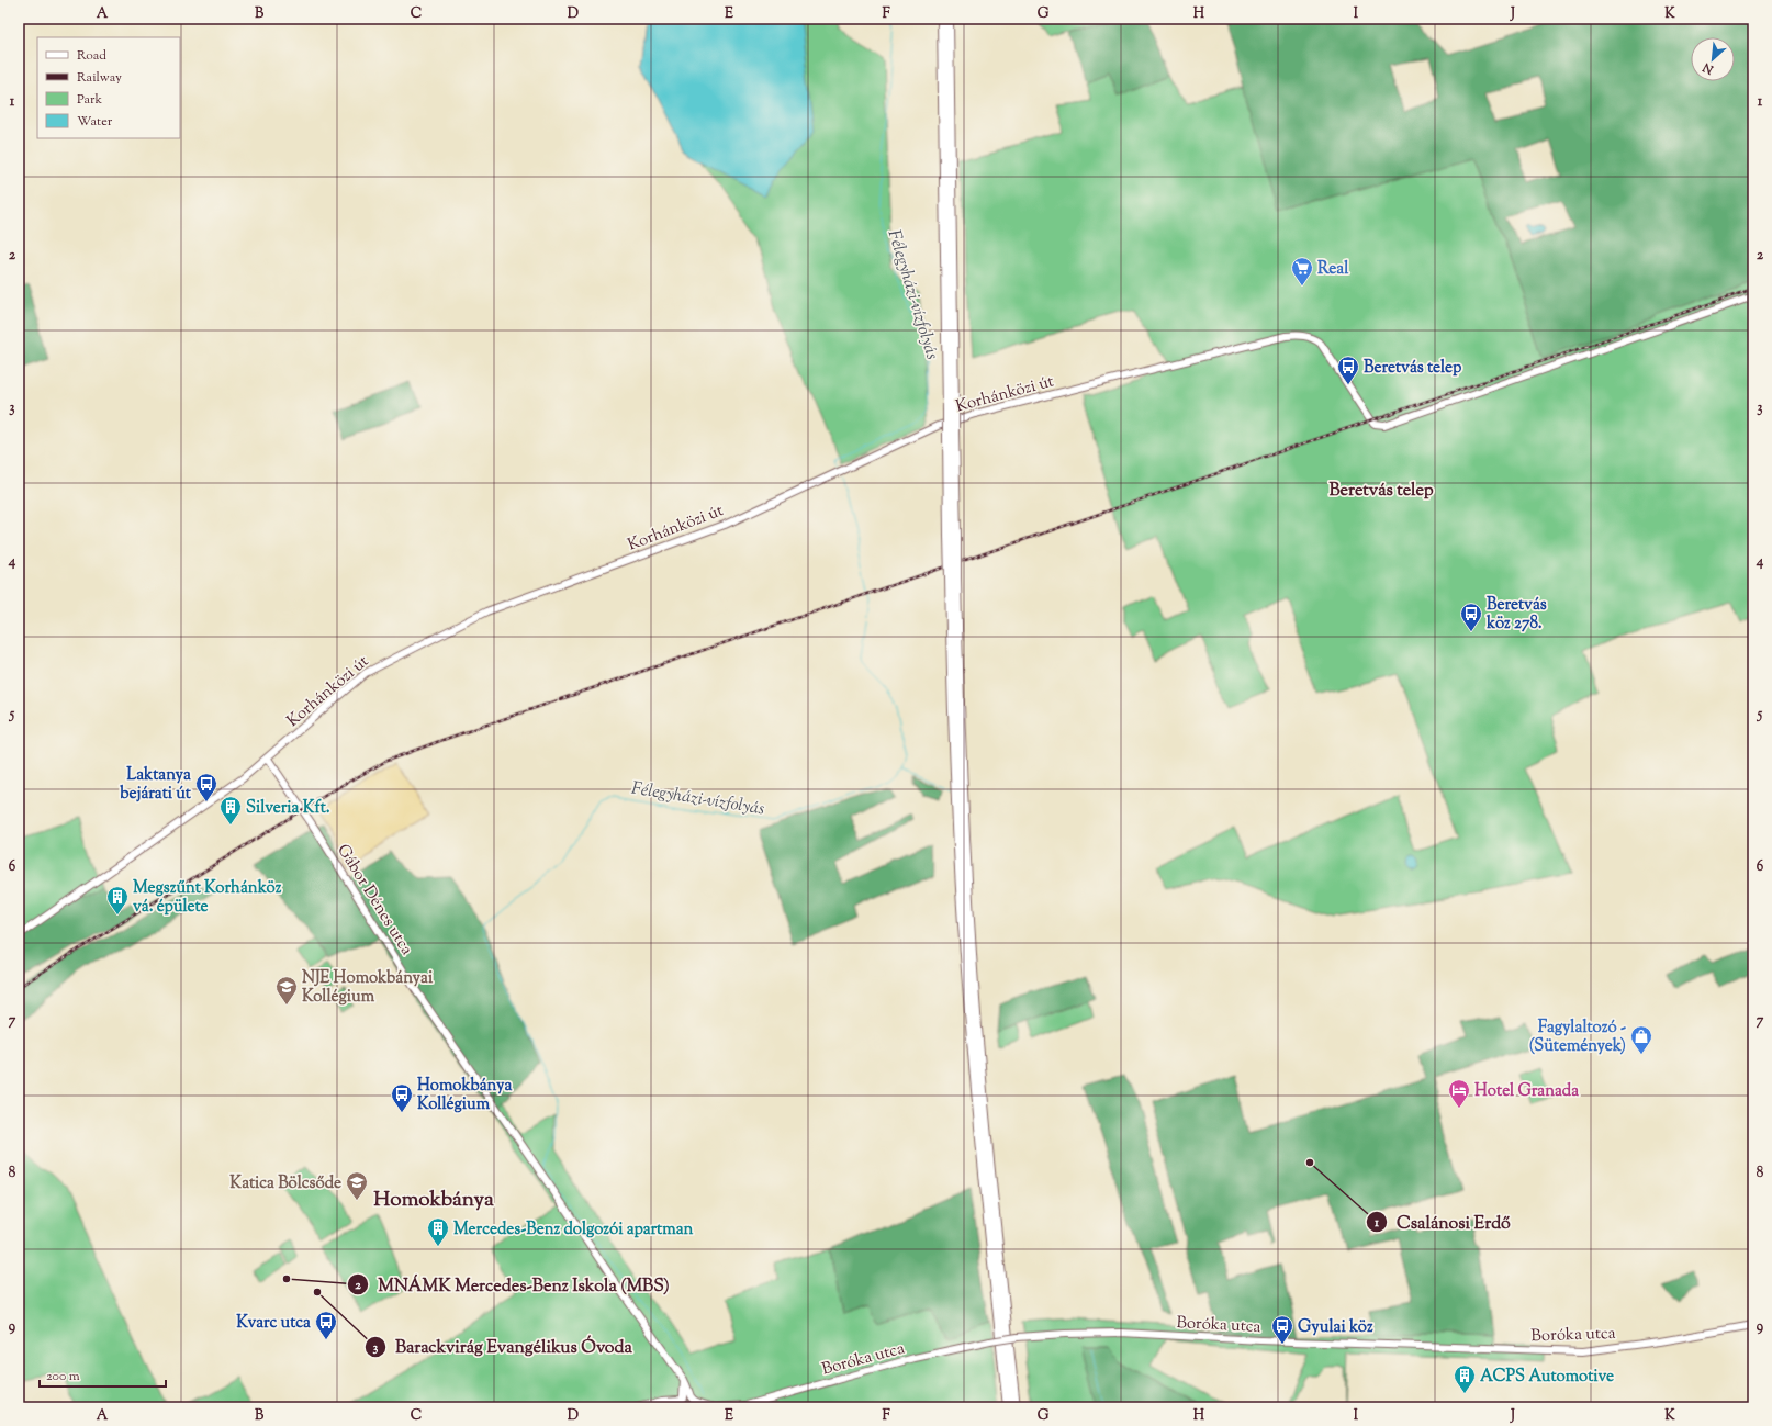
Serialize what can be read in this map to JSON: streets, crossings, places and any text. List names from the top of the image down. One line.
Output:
{"streets":{"street":["Korhánközi út","Gábor Dénes utca","Boróka utca"]},"crossings":[["Korhánközi út","Gábor Dénes utca"],["Gábor Dénes utca","Boróka utca"]],"districts":["Beretvás telep","Homokbánya"],"water":["Félegyházi-vízfolyás"],"places":{"supermarket":["Real"],"bus stop":["Beretvás telep","Beretvás köz 278.","Laktanya bejárati út","Homokbánya Kollégium","Kvarc utca","Gyulai köz"],"building":["Silveria Kft.","Megszűnt Korhánköz vá. épülete","Mercedes-Benz dolgozói apartman","ACPS Automotive"],"school or university":["NJE Homokbányai Kollégium","Katica Bölcsőde"],"shop":["Fagylaltozó - (Sütemények)"],"hotel":["Hotel Granada"],"other":["Csalánosi Erdő","MNÁMK Mercedes-Benz Iskola (MBS)","Barackvirág Evangélikus Óvoda"]},"legend":["Road","Railway","Park","Water"],"scale_bar":"200 m","north":"bottom left","grid":{"columns":["A","B","C","D","E","F","G","H","I","J","K"],"rows":["1","2","3","4","5","6","7","8","9"]}}
